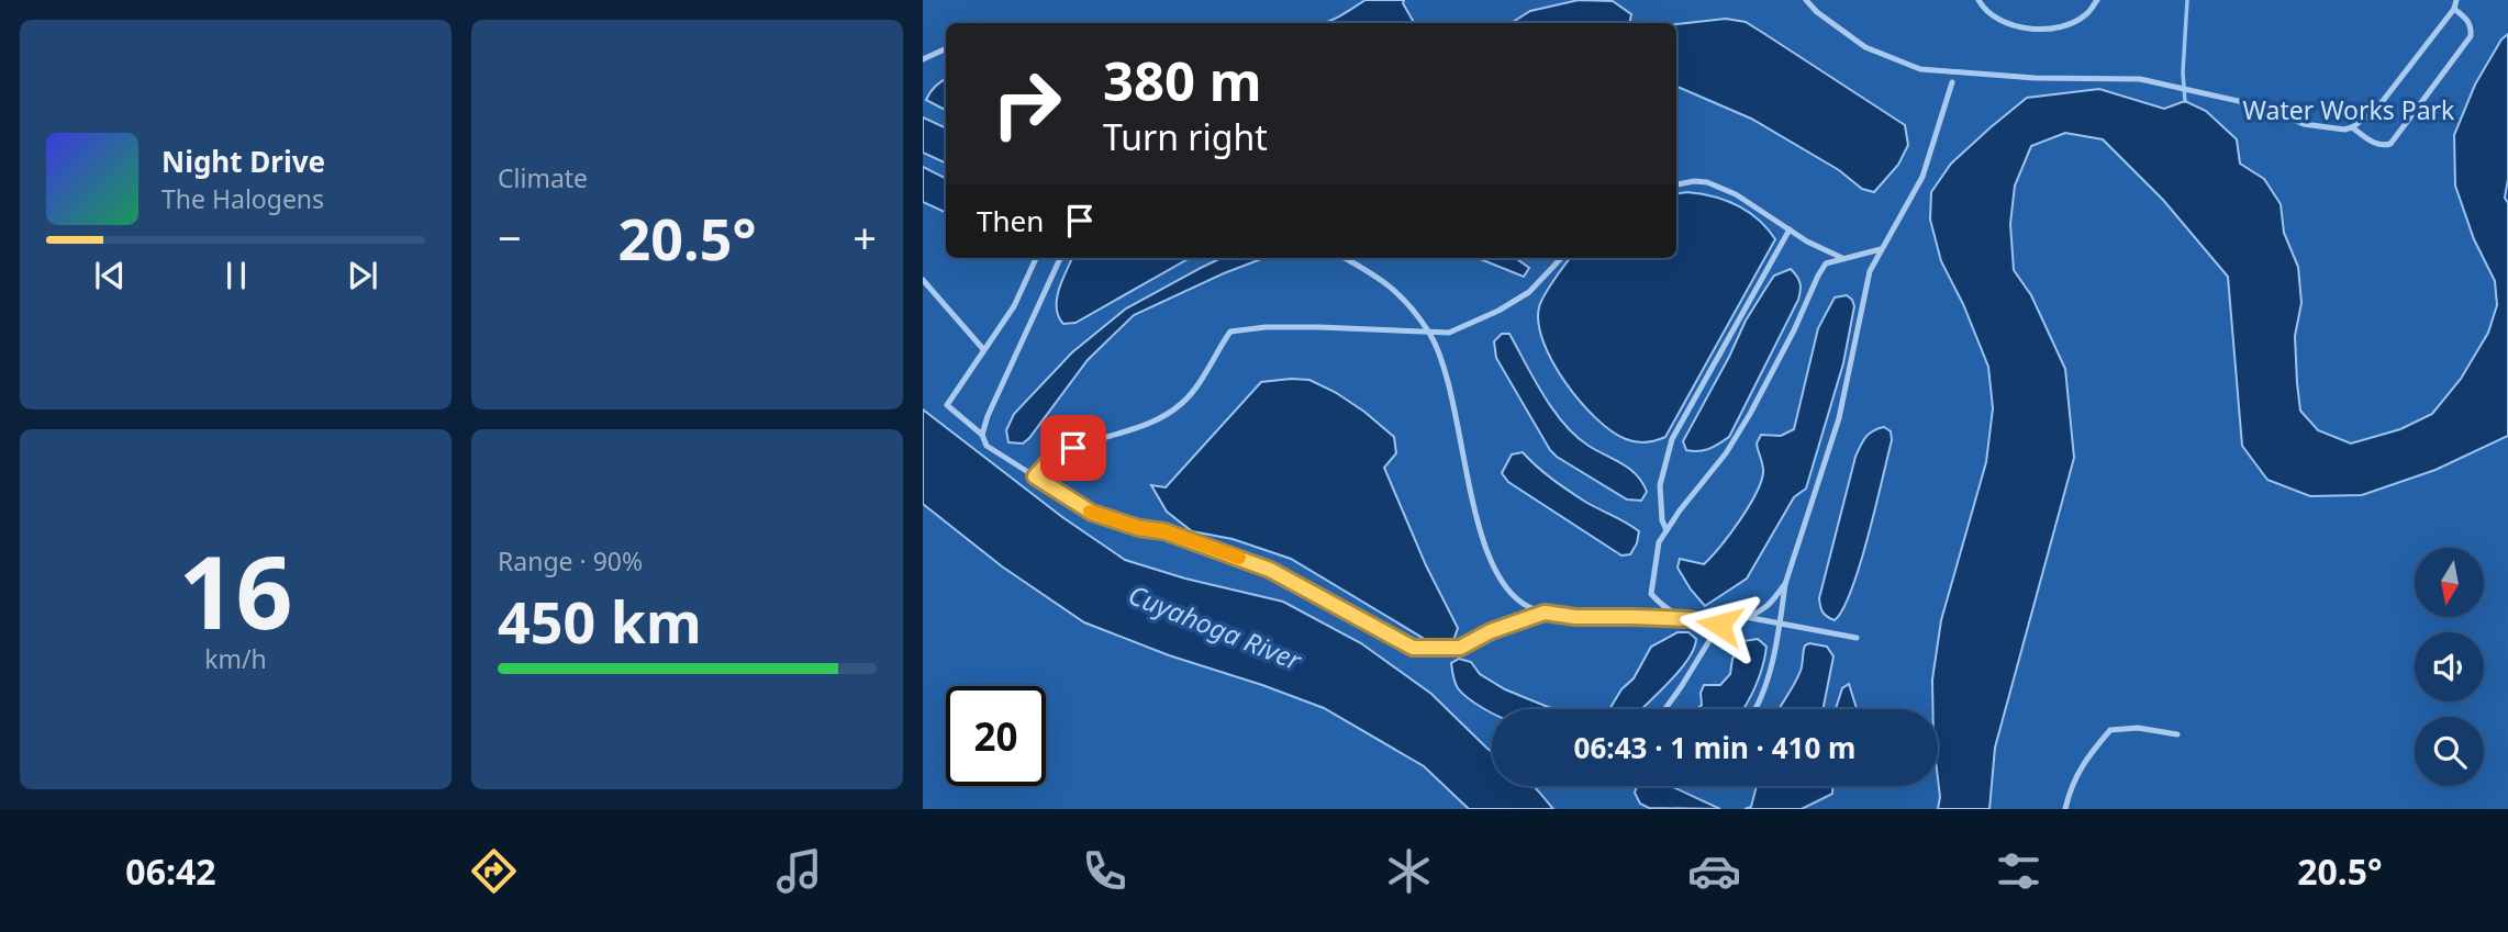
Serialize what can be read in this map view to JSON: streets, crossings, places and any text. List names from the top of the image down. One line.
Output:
{"water":["Cuyahoga River"],"parks":["Water Works Park"],"north":"bottom","page":{"tile":["Climate",["16","km/h"],["Range · 90%","450 km"]],"turn":["380 m","Turn right"],"song":["Night Drive","The Halogens"],"then":"Then","heat":["−","20.5°","+"],"limit":"20","trip":"06:43 · 1 min · 410 m","tabs":["06:42","20.5°"]}}
